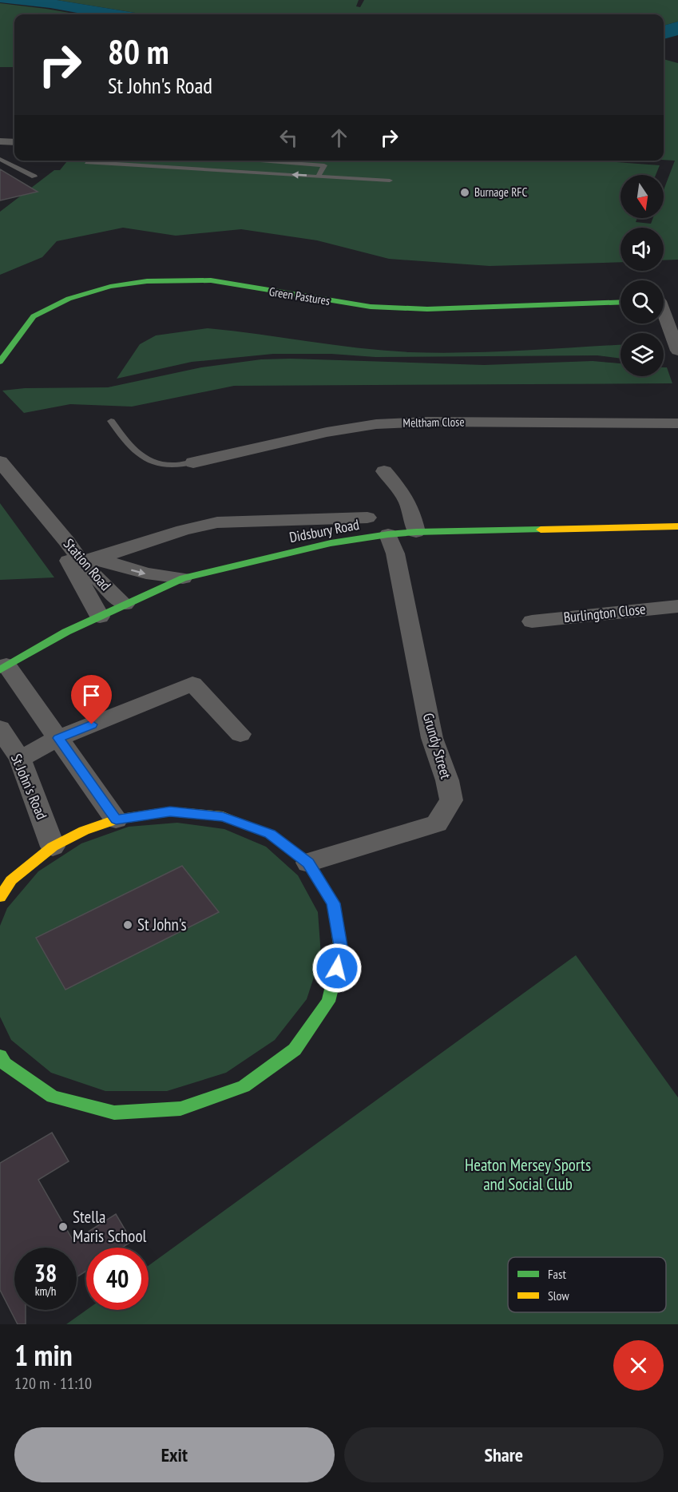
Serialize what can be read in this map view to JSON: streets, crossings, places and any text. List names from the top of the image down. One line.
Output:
{"streets":{"street":["Green Pastures","Meltham Close","Didsbury Road","Station Road","Burlington Close","Grundy Street","St John's Road"]},"crossings":[["Didsbury Road","Station Road"],["Didsbury Road","Grundy Street"]],"parks":["Heaton Mersey Sports and Social Club"],"places":["Burnage RFC","St John's","Stella Maris School"],"legend":["Fast","Slow"],"north":"bottom","page":{"turn":["80 m","St John's Road"],"speed":"38 km/h","limit":"40","heading":["1 min","120 m · 11:10"],"buttons":["Exit","Share"]}}
